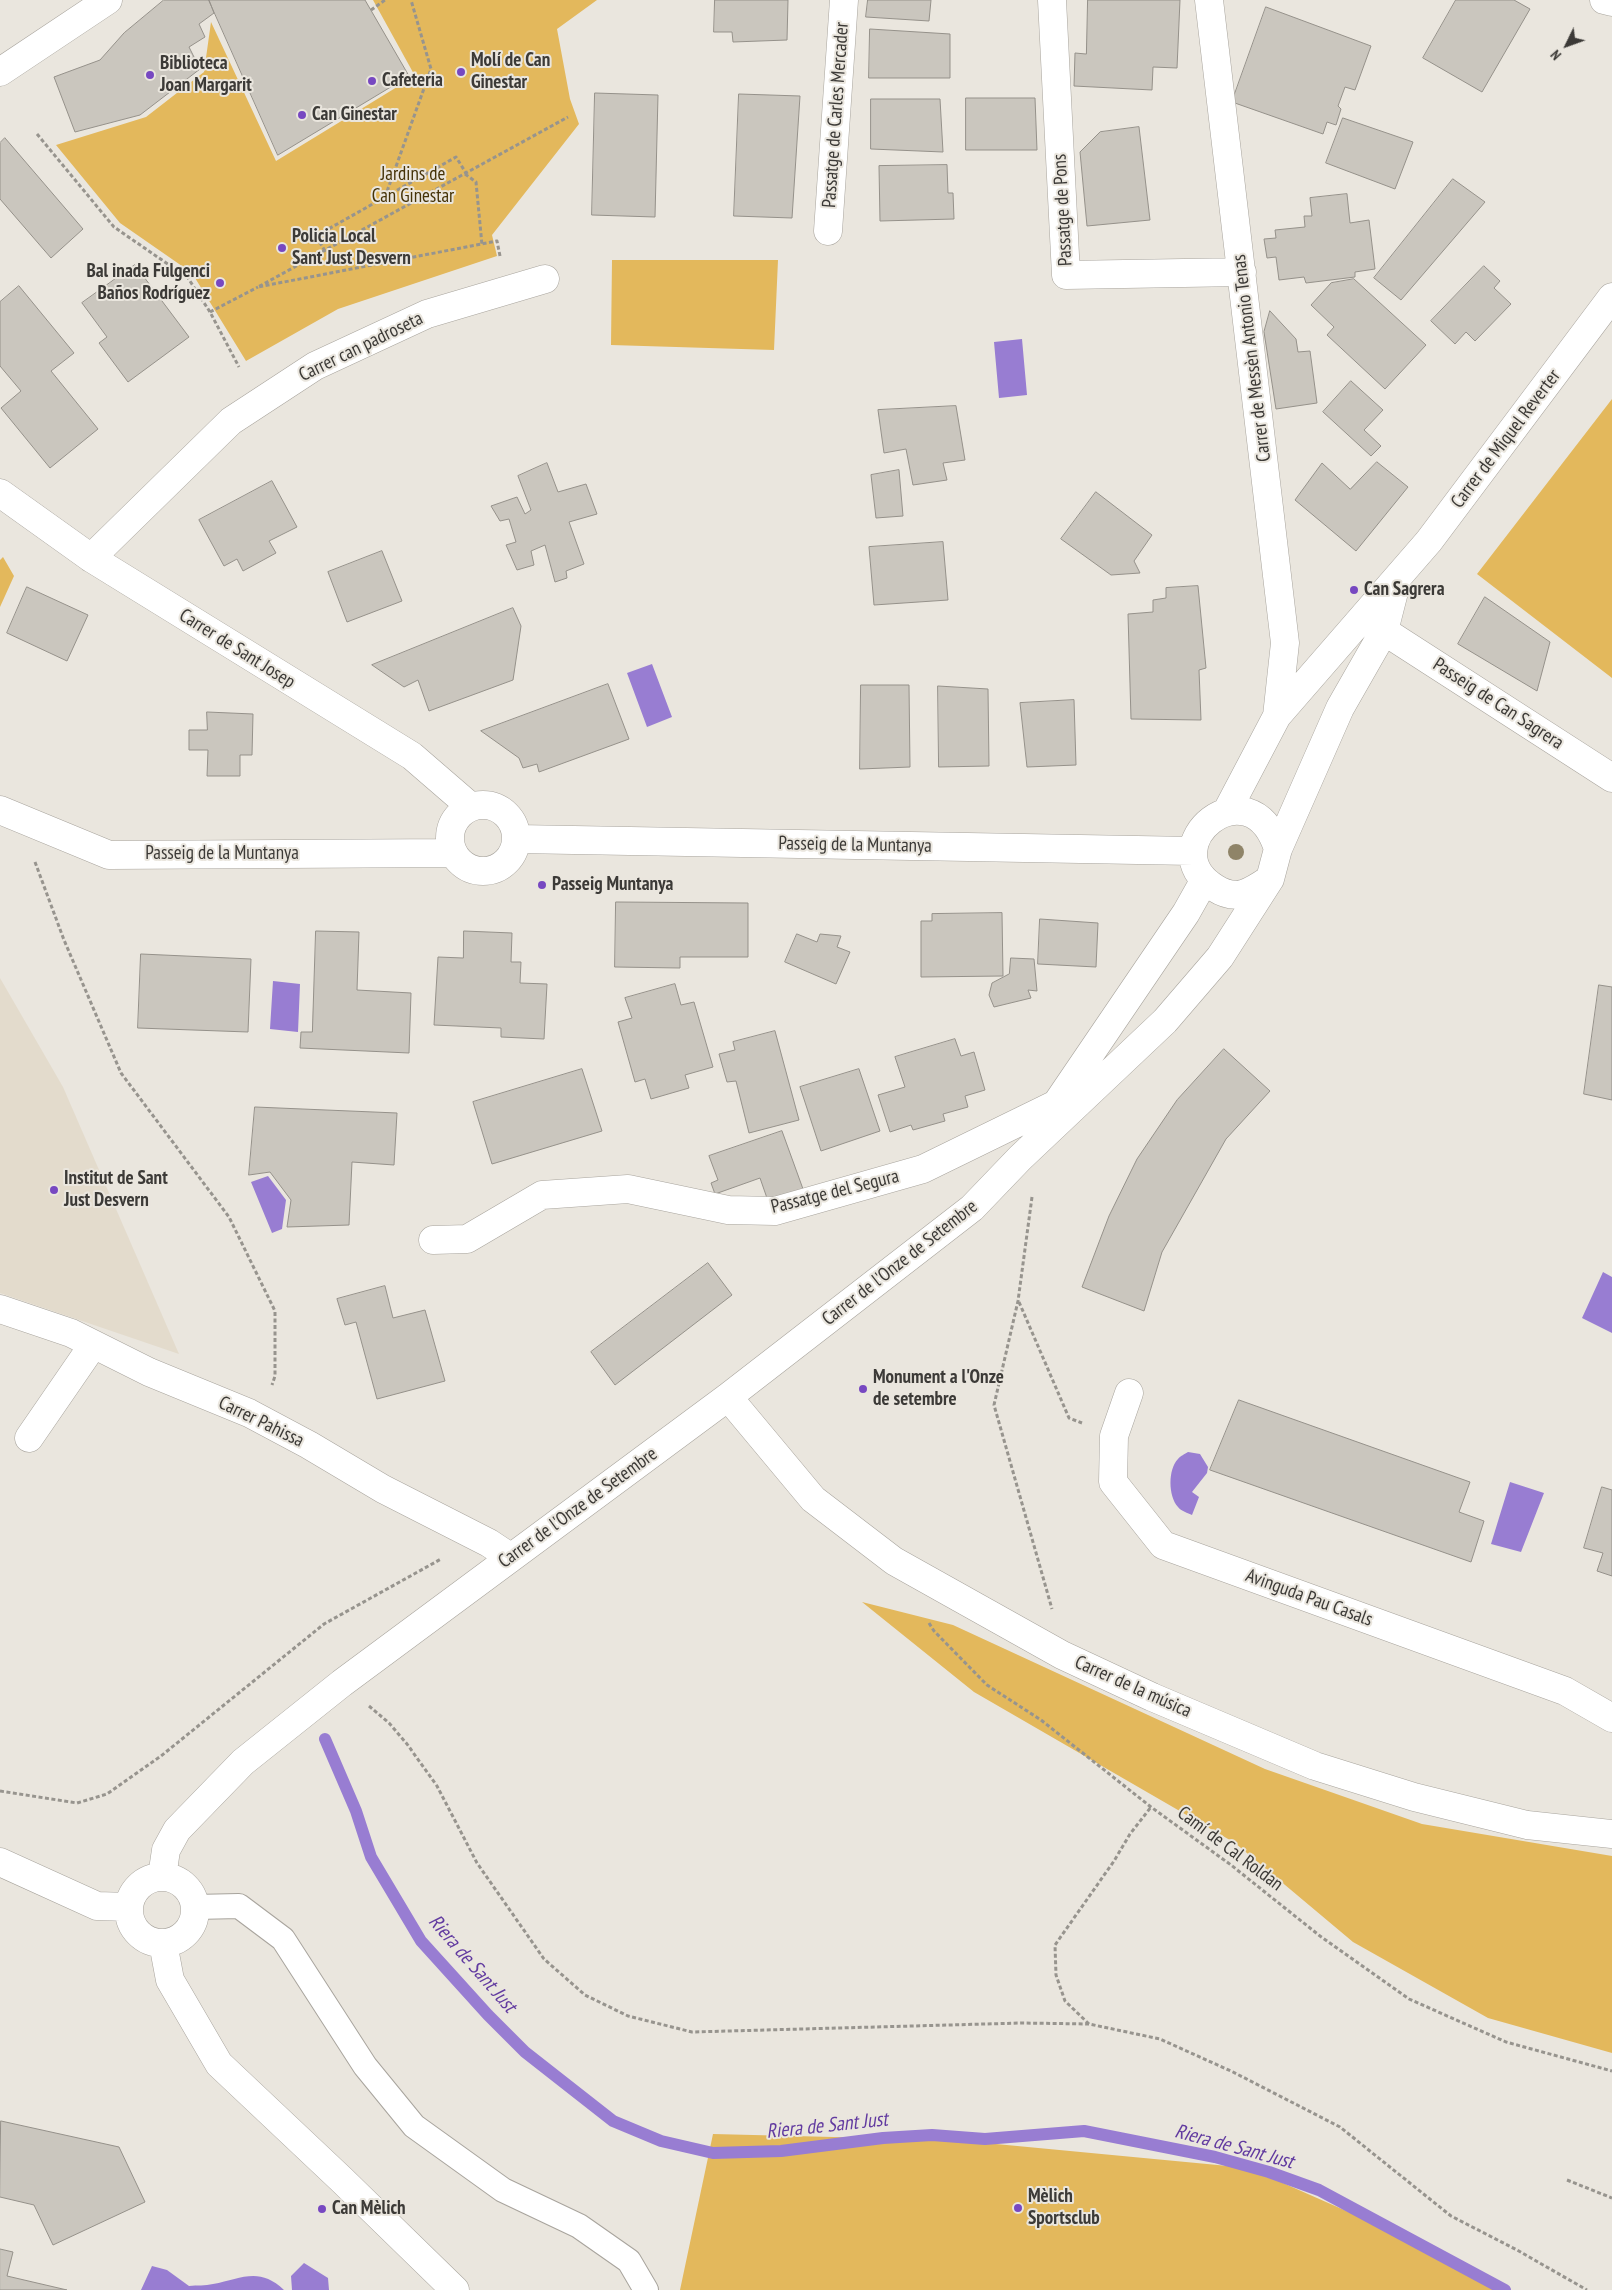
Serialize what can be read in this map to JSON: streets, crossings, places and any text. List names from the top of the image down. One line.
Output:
{"streets":{"street":["Passatge de Carles Mercader","Passatge de Pons","Carrer can padroseta","Carrer de Messèn Antonio Tenas","Carrer de Miquel Reverter","Carrer de Sant Josep","Passeig de Can Sagrera","Passeig de la Muntanya","Passatge del Segura","Carrer de l'Onze de Setembre","Carrer Pahissa","Avinguda Pau Casals","Carrer de la música"],"path":["Camí de Cal Roldan"]},"crossings":[["Passatge de Pons","Carrer de Messèn Antonio Tenas"],["Carrer can padroseta","Carrer de Sant Josep"],["Carrer de Messèn Antonio Tenas","Carrer de Miquel Reverter"],["Carrer de Miquel Reverter","Passeig de Can Sagrera"],["Carrer de Miquel Reverter","Passeig de la Muntanya"],["Carrer de Miquel Reverter","Carrer de l'Onze de Setembre"],["Carrer de Sant Josep","Passeig de la Muntanya"],["Passeig de la Muntanya","Carrer de l'Onze de Setembre"],["Passatge del Segura","Carrer de l'Onze de Setembre"],["Carrer de l'Onze de Setembre","Carrer Pahissa"],["Carrer de l'Onze de Setembre","Carrer de la música"]],"water":["Riera de Sant Just"],"parks":["Jardins de Can Ginestar"],"places":["Molí de Can Ginestar","Biblioteca Joan Margarit","Cafeteria","Can Ginestar","Policia Local Sant Just Desvern","Bal inada Fulgenci Baños Rodríguez","Can Sagrera","Passeig Muntanya","Institut de Sant Just Desvern","Monument a l'Onze de setembre","Mèlich Sportsclub","Can Mèlich"],"north":"bottom left"}
